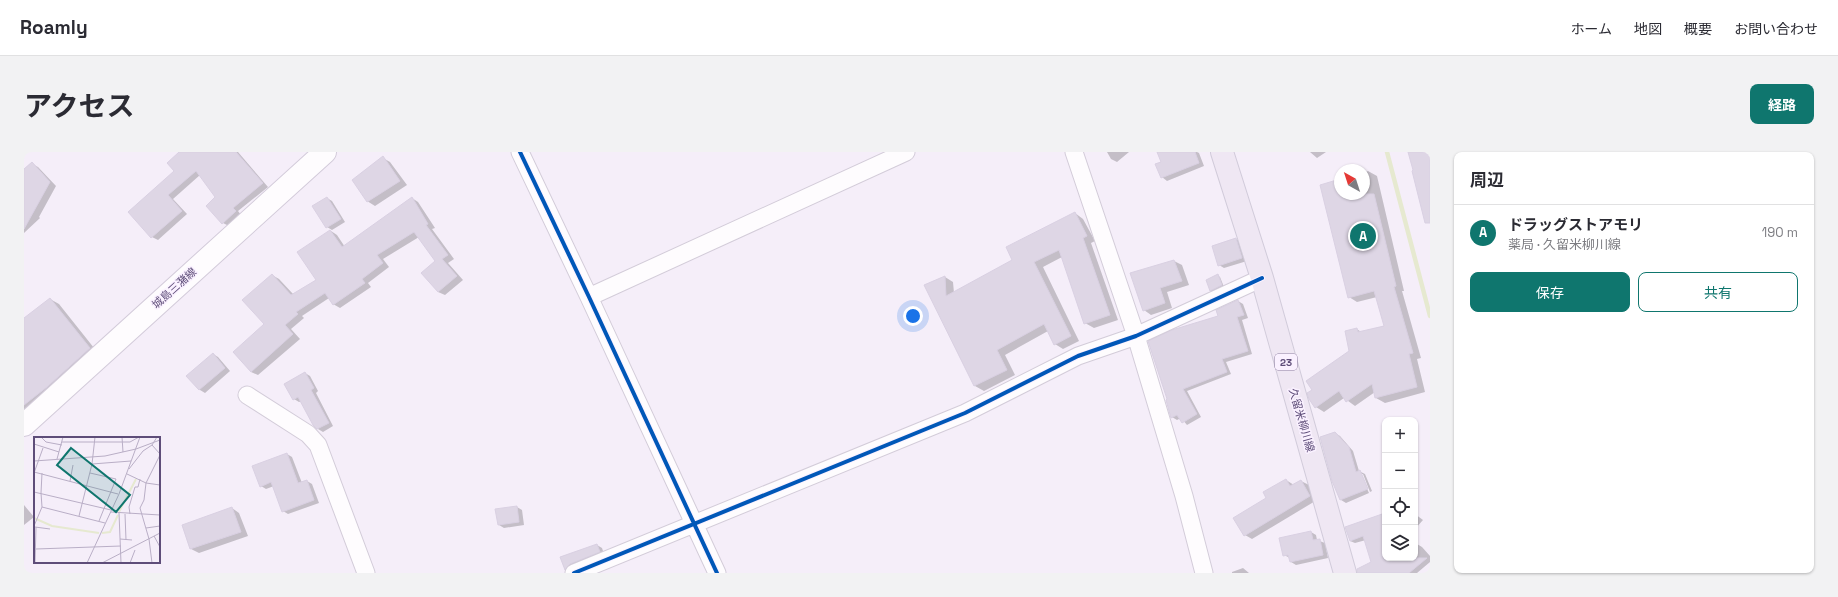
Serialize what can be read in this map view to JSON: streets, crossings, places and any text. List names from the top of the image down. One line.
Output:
{"streets":{"main road":["城島三潴線","23","久留米柳川線"]},"north":"top left","page":{"header":"Roamly","nav":["ホーム","地図","概要","お問い合わせ"],"title":"アクセス","buttons":["経路",["保存","共有"]],"heading":"周辺","list":[{"mark":"A","name":"ドラッグストアモリ","note":"薬局 · 久留米柳川線","value":"190 m"}],"pins":"A","map_buttons":["+","−"]}}
